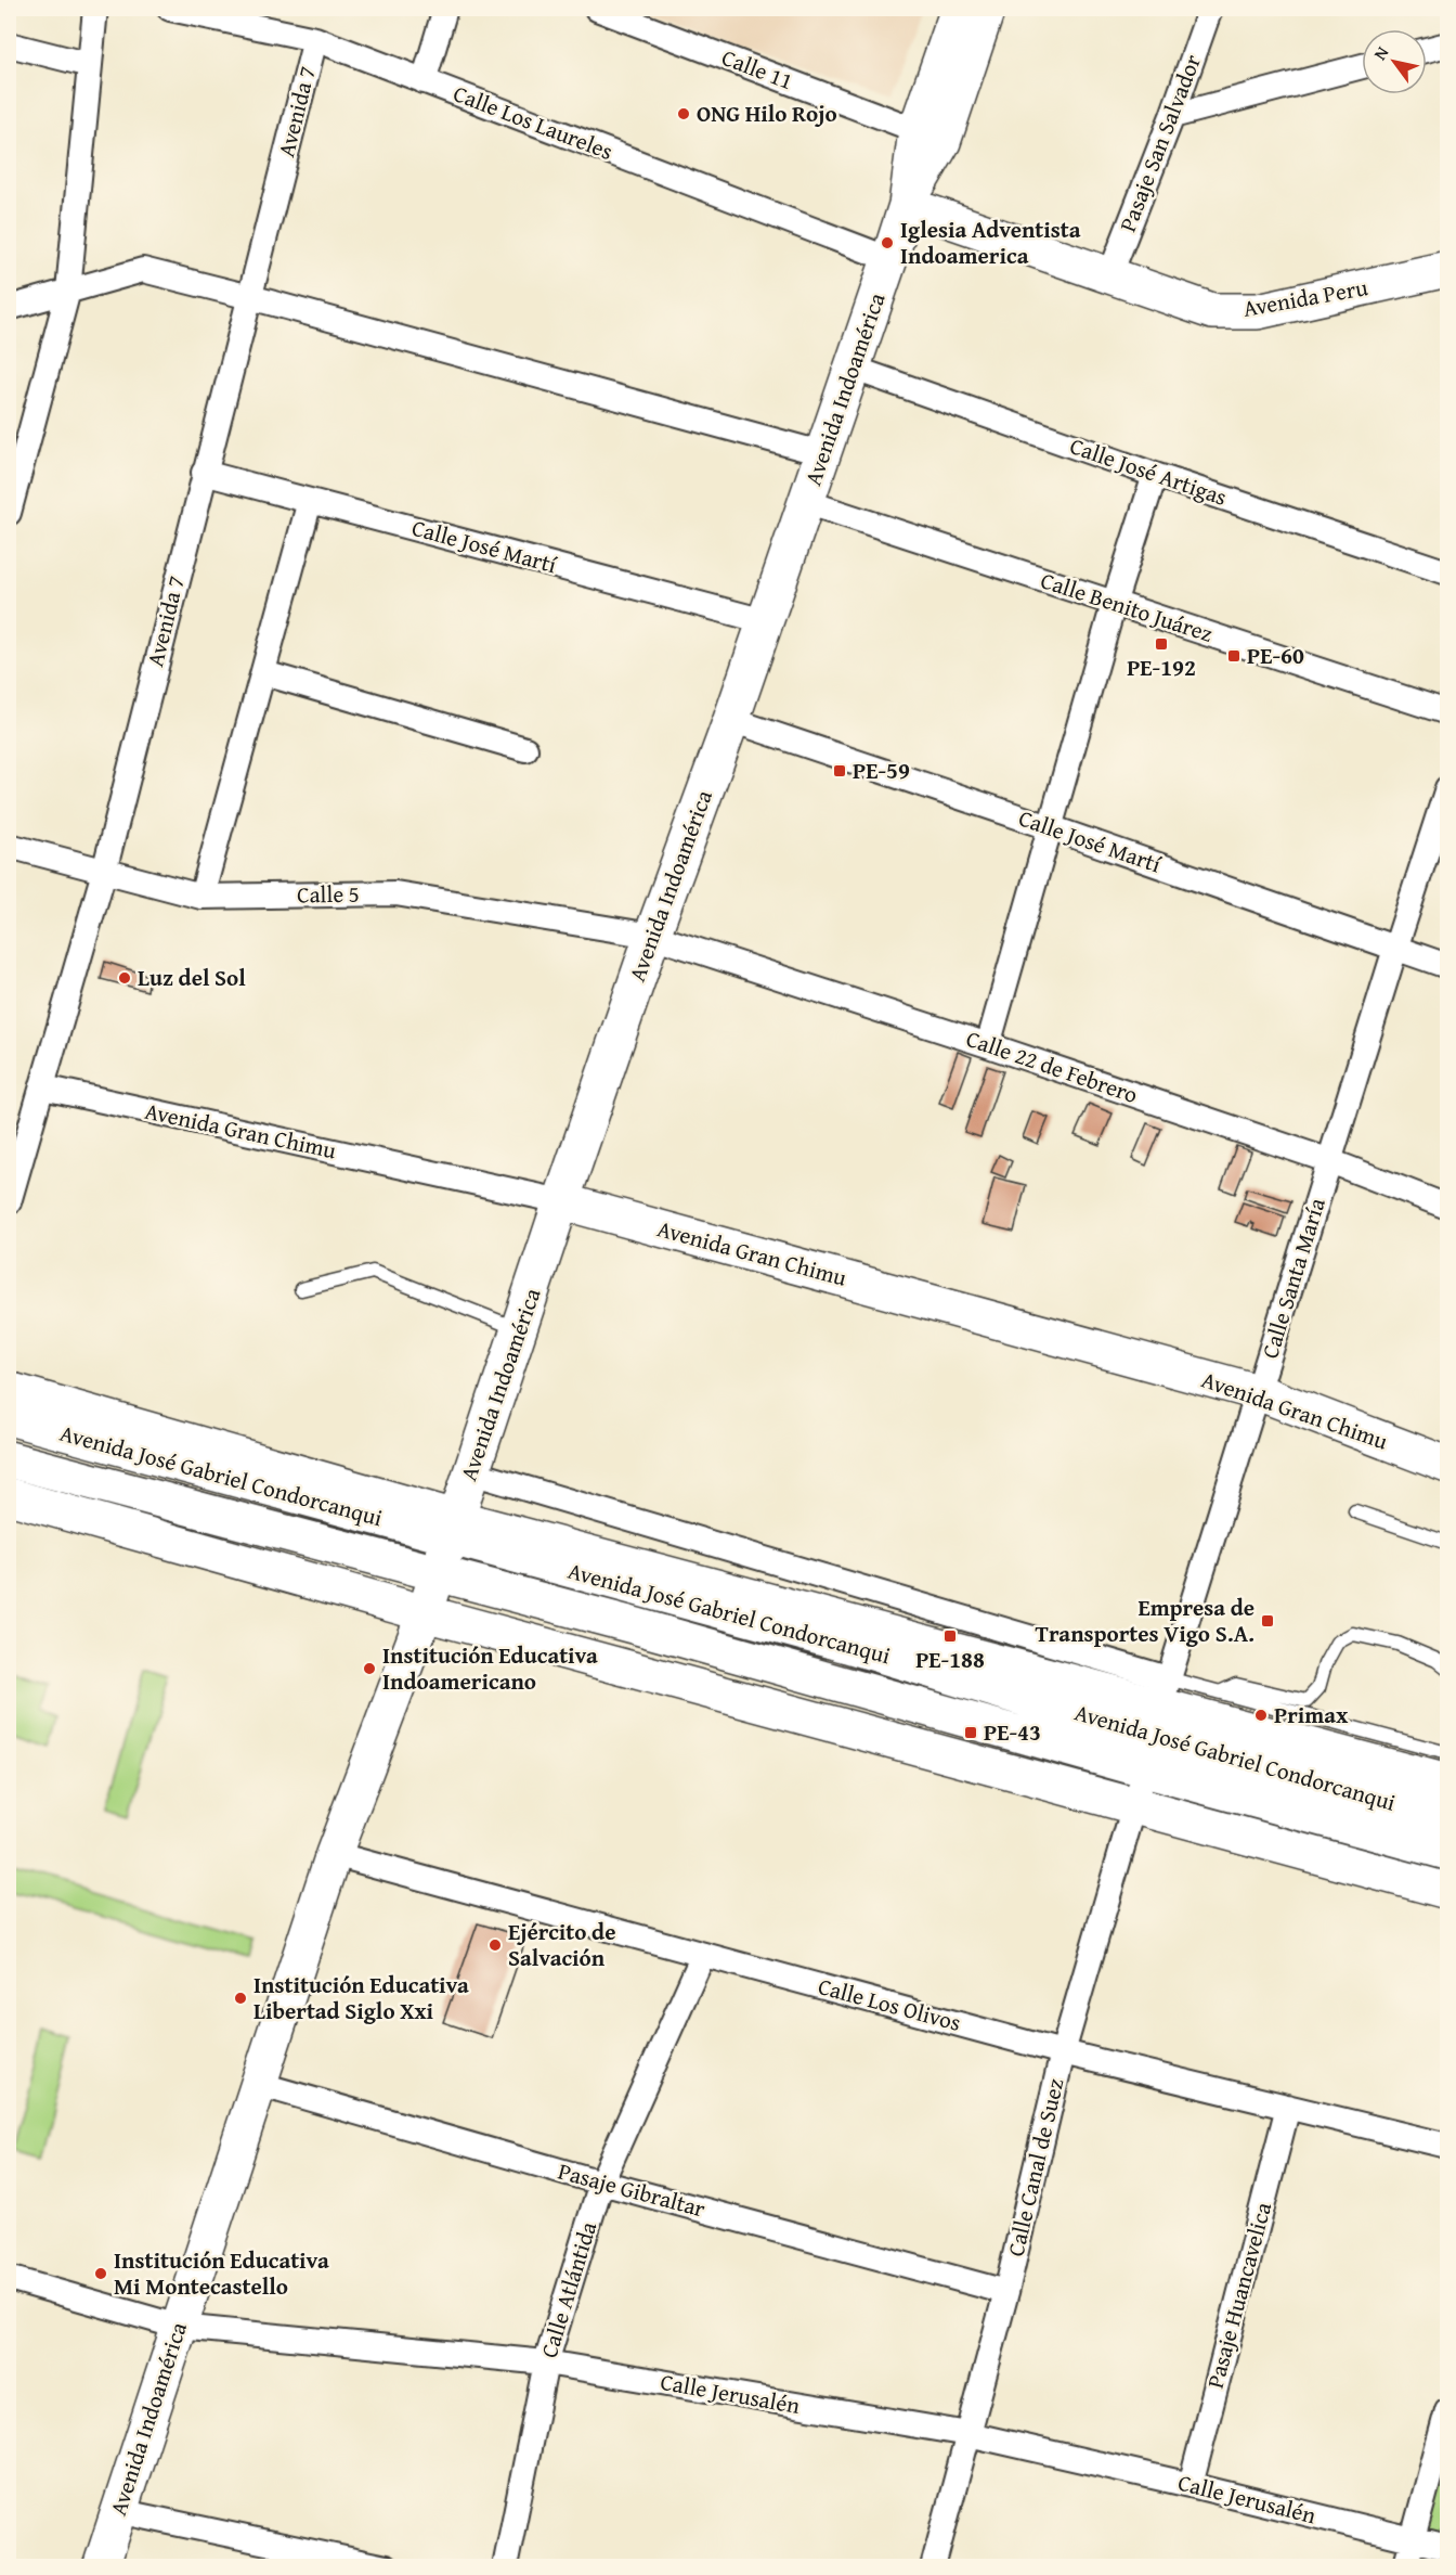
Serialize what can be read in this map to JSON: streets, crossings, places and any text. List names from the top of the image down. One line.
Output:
{"streets":{"main road":["Avenida Peru","Avenida Indoamérica","Avenida Gran Chimu","Avenida José Gabriel Condorcanqui"],"street":["Calle 11","Avenida 7","Calle Los Laureles","Pasaje San Salvador","Calle José Artigas","Calle José Martí","Calle Benito Juárez","Calle 5","Calle 22 de Febrero","Calle Santa María","Calle Los Olivos","Calle Canal de Suez","Pasaje Gibraltar","Calle Atlántida","Pasaje Huancavelica","Calle Jerusalén"]},"crossings":[["Calle 11","Avenida Indoamérica"],["Avenida 7","Calle Los Laureles"],["Avenida 7","Calle José Martí"],["Avenida 7","Calle 5"],["Avenida 7","Avenida Gran Chimu"],["Calle Los Laureles","Avenida Indoamérica"],["Pasaje San Salvador","Avenida Peru"],["Avenida Peru","Avenida Indoamérica"],["Avenida Indoamérica","Calle José Artigas"],["Avenida Indoamérica","Calle José Martí"],["Avenida Indoamérica","Calle Benito Juárez"],["Avenida Indoamérica","Calle 5"],["Avenida Indoamérica","Calle 22 de Febrero"],["Avenida Indoamérica","Avenida Gran Chimu"],["Avenida Indoamérica","Avenida José Gabriel Condorcanqui"],["Avenida Indoamérica","Calle Los Olivos"],["Avenida Indoamérica","Pasaje Gibraltar"],["Avenida Indoamérica","Calle Jerusalén"],["Calle José Martí","Calle Santa María"],["Calle 5","Calle 22 de Febrero"],["Calle 22 de Febrero","Calle Santa María"],["Avenida Gran Chimu","Calle Santa María"],["Calle Santa María","Avenida José Gabriel Condorcanqui"],["Calle Santa María","Calle Canal de Suez"],["Avenida José Gabriel Condorcanqui","Calle Canal de Suez"],["Calle Los Olivos","Calle Canal de Suez"],["Calle Los Olivos","Calle Atlántida"],["Calle Los Olivos","Pasaje Huancavelica"],["Calle Canal de Suez","Pasaje Gibraltar"],["Calle Canal de Suez","Calle Jerusalén"],["Pasaje Gibraltar","Calle Atlántida"],["Calle Atlántida","Calle Jerusalén"],["Pasaje Huancavelica","Calle Jerusalén"]],"places":{"other":["ONG Hilo Rojo","Iglesia Adventista Indoamerica","Luz del Sol","Institución Educativa Indoamericano","Primax","Ejército de Salvación","Institución Educativa Libertad Siglo Xxi","Institución Educativa Mi Montecastello"],"transit":["PE-192","PE-60","PE-59","Empresa de Transportes Vigo S.A.","PE-188","PE-43"]},"north":"top left"}
